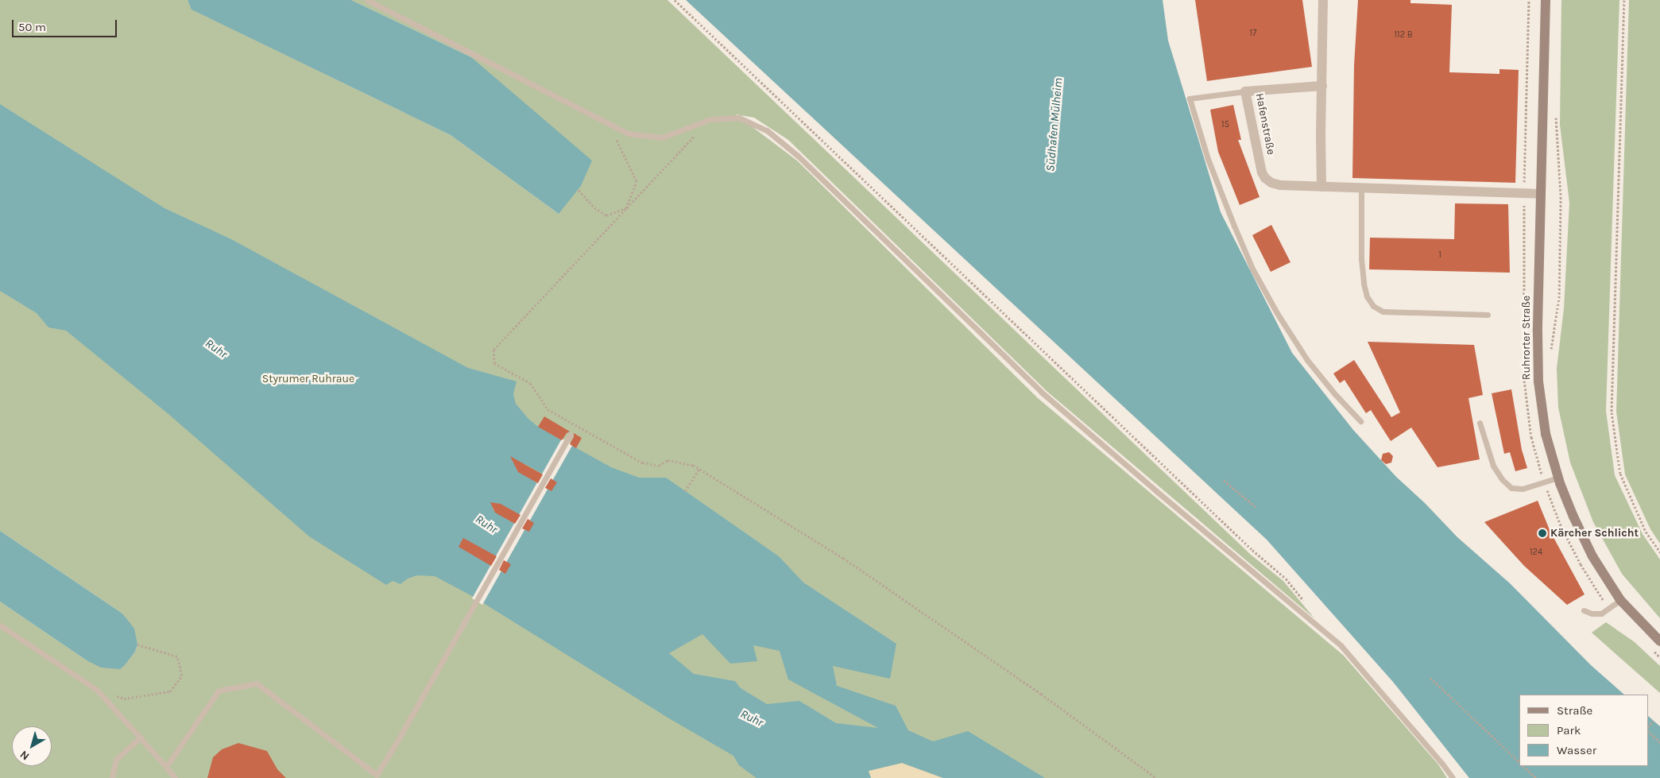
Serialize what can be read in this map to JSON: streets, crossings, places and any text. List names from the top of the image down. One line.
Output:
{"streets":{"main road":["Ruhrorter Straße"],"street":["Hafenstraße"]},"crossings":[["Hafenstraße","Ruhrorter Straße"]],"water":["Südhafen Mülheim","Ruhr"],"parks":["Styrumer Ruhraue"],"places":["Kärcher Schlicht"],"house_numbers":["17","112 B","15","1","124"],"legend":["Straße","Park","Wasser"],"scale_bar":"50 m","north":"bottom left"}
